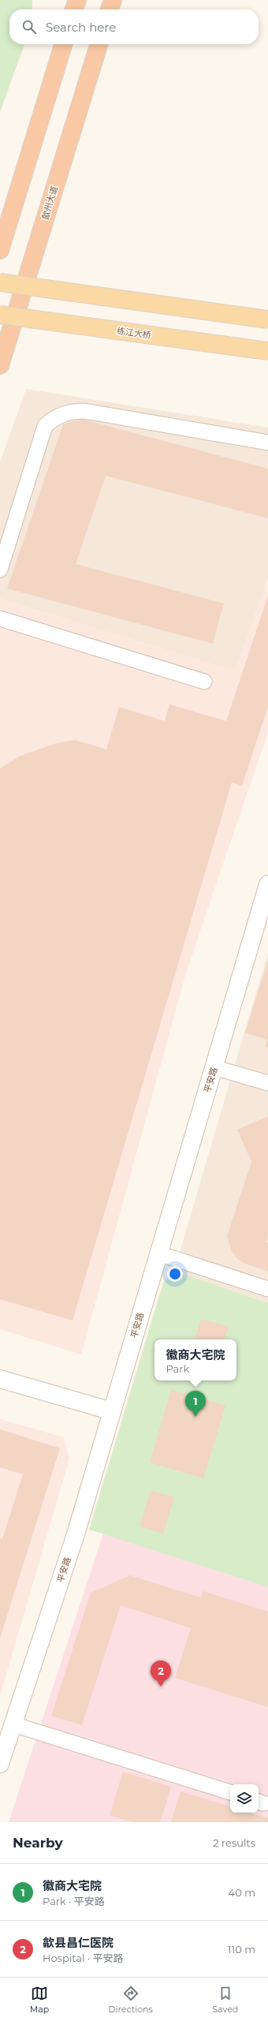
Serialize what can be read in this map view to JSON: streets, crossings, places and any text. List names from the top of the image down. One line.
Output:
{"streets":{"highway":["歙州大道"],"main road":["练江大桥"],"street":["平安路"]},"page":{"search":"Search here","popup":["徽商大宅院","Park"],"pins":["1","2"],"heading":["Nearby","2 results"],"list":[{"mark":"1","name":"徽商大宅院","note":"Park · 平安路","value":"40 m"},{"mark":"2","name":"歙县昌仁医院","note":"Hospital · 平安路","value":"110 m"}],"nav":["Map","Directions","Saved"]}}
